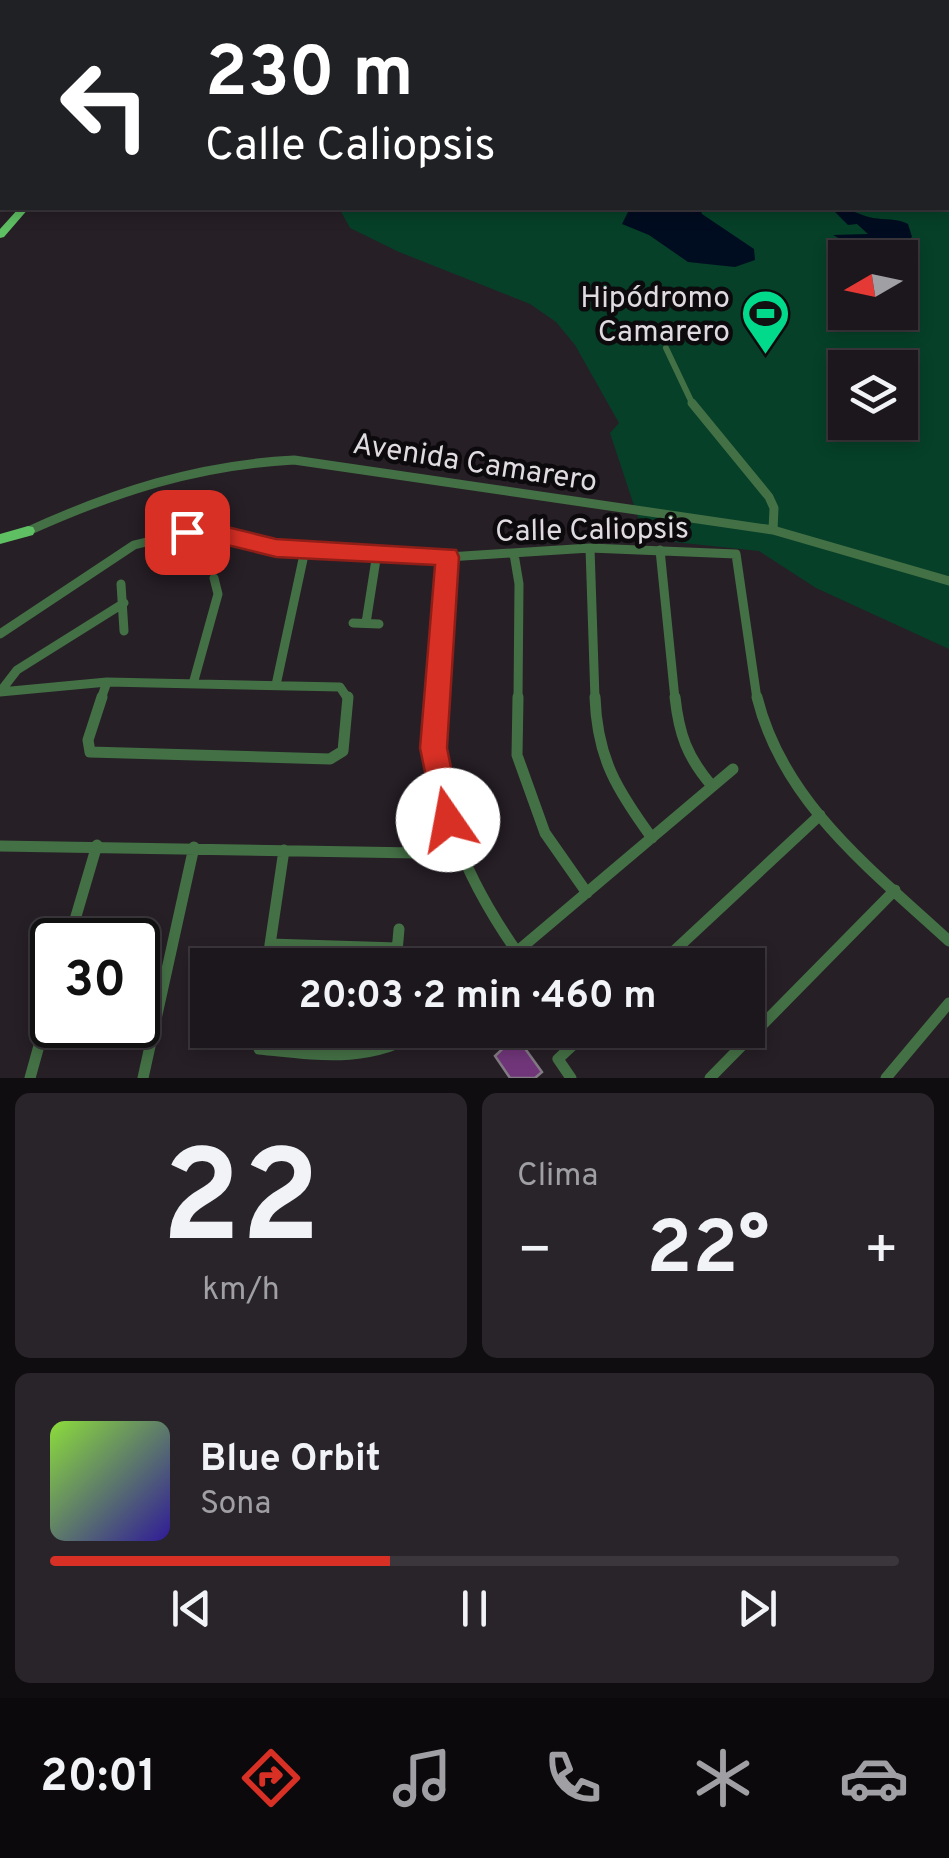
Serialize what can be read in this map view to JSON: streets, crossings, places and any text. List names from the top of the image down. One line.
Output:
{"streets":{"street":["Avenida Camarero","Calle Caliopsis"]},"places":{"sports":["Hipódromo Camarero"]},"north":"left","page":{"turn":["230 m","Calle Caliopsis"],"limit":"30","trip":"20:03 · 2 min · 460 m","tile":[["22","km/h"],"Clima"],"heat":["−","22°","+"],"song":["Blue Orbit","Sona"],"tabs":"20:01"}}
